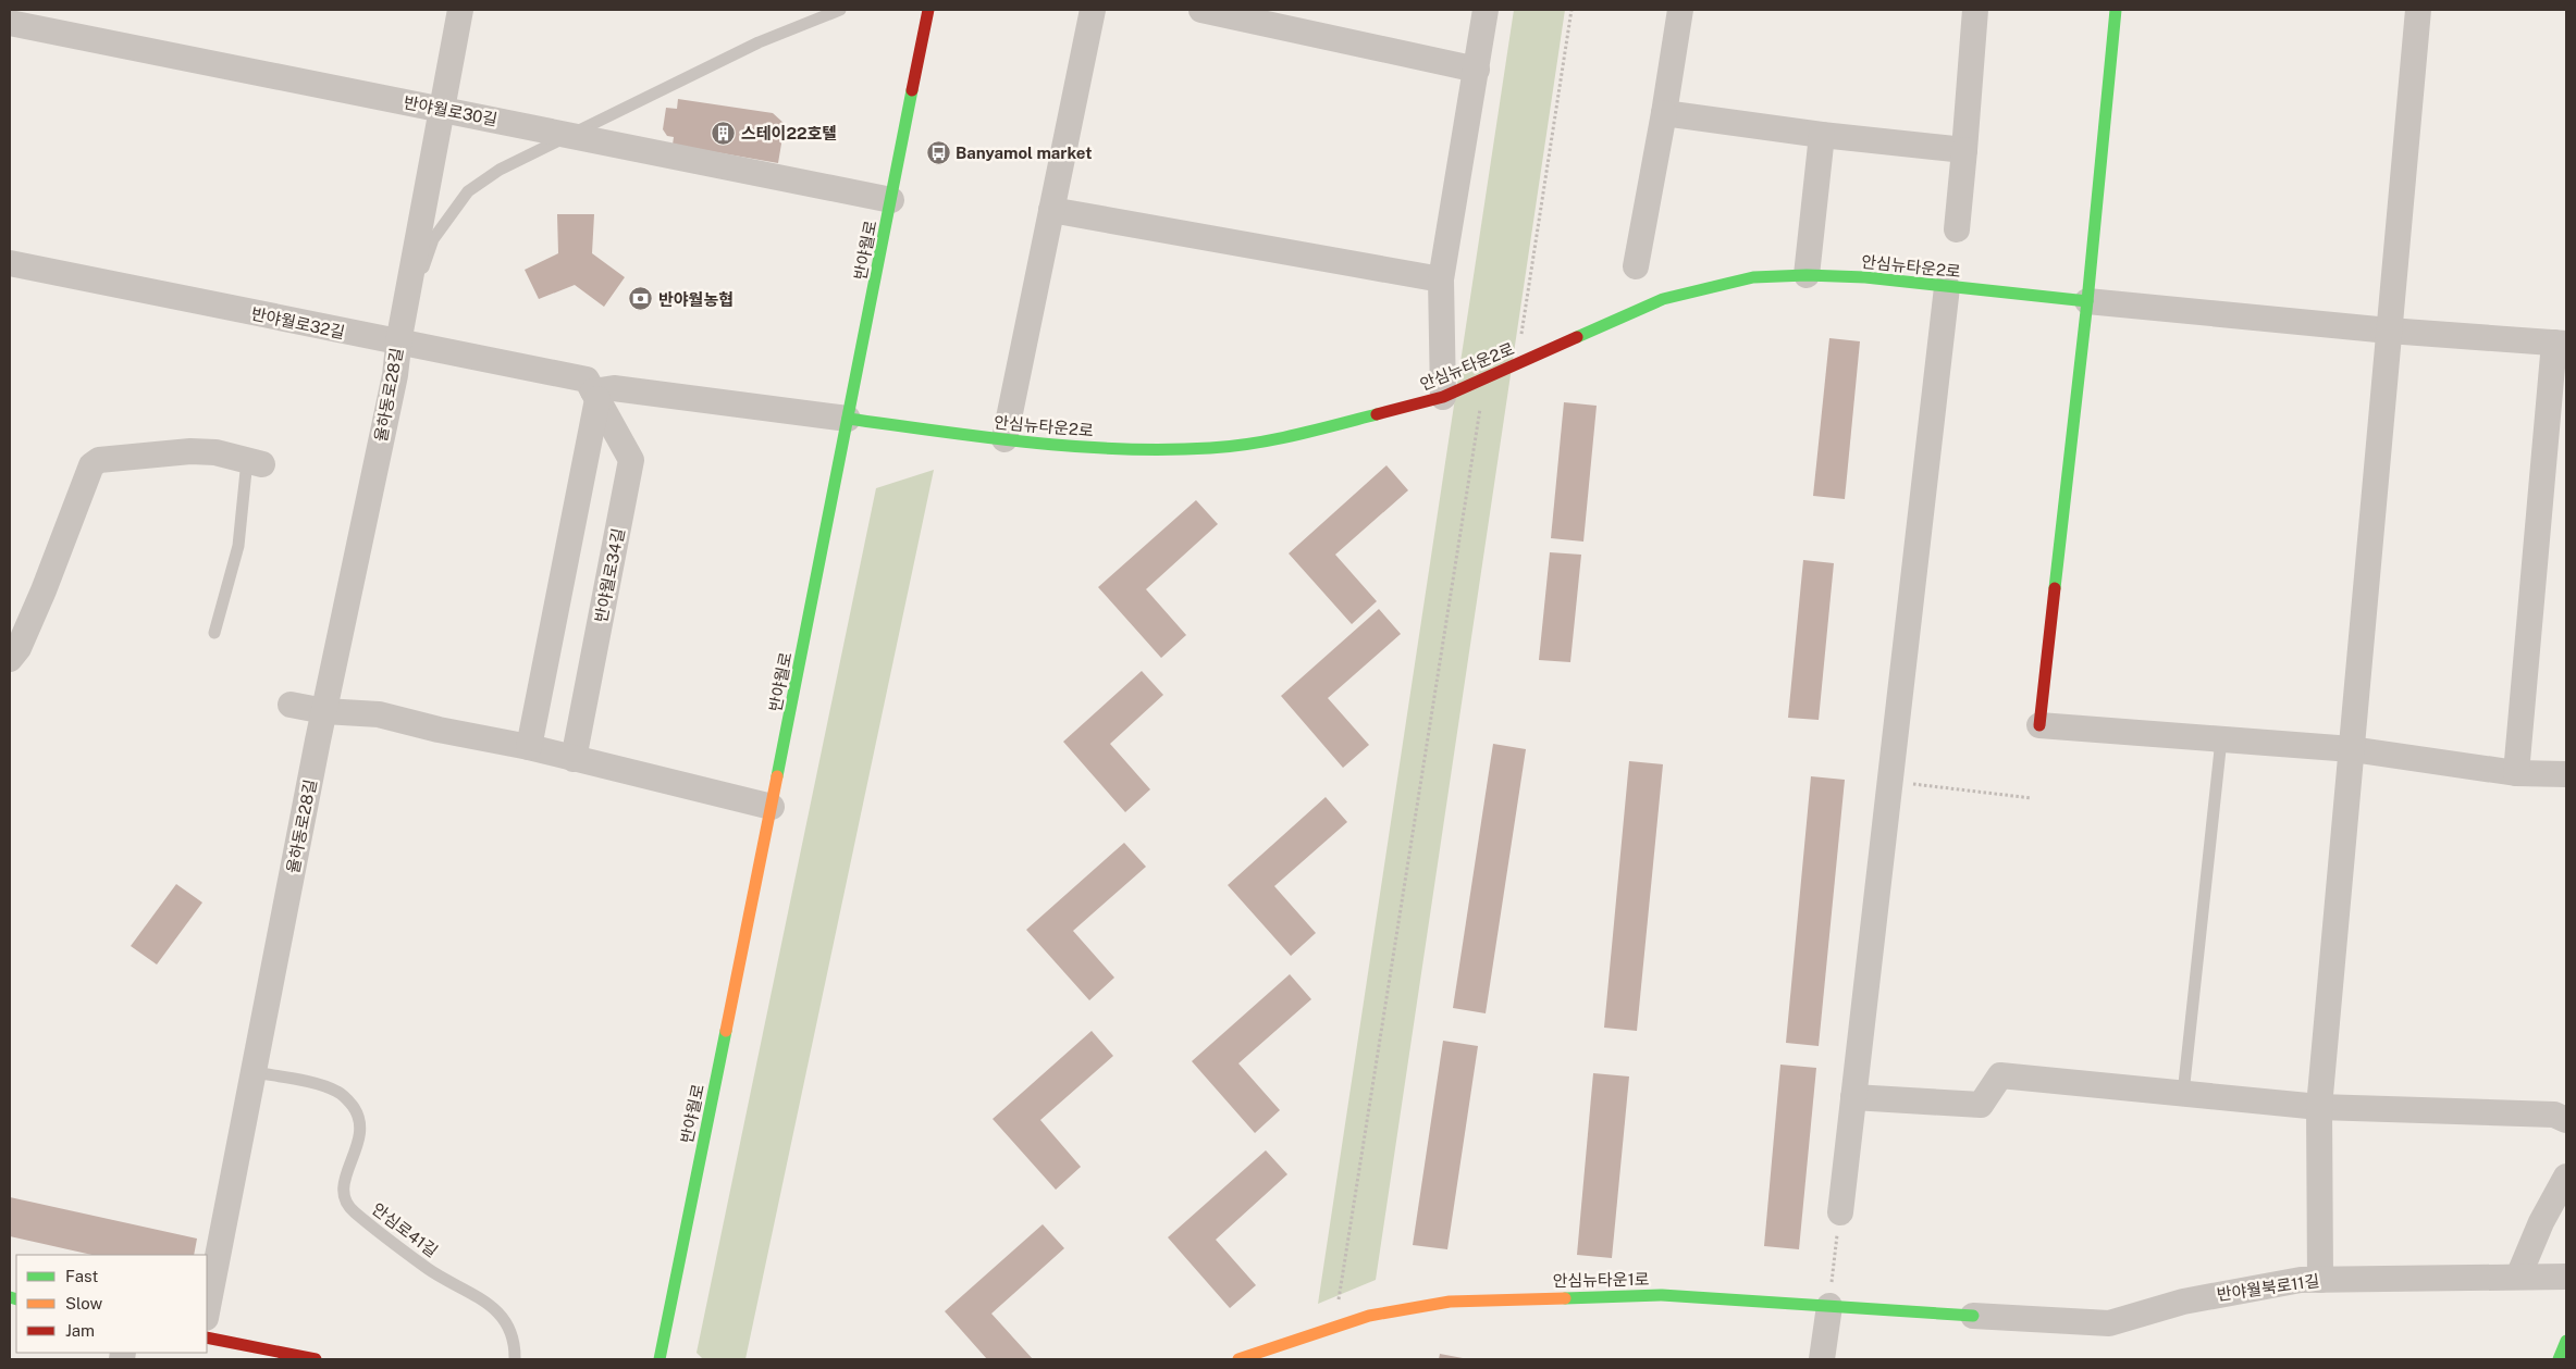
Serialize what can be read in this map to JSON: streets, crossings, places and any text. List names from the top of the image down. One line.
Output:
{"streets":{"main road":["반야월로","안심뉴타운2로","안심뉴타운1로"],"street":["반야월로30길","반야월로32길","율하동로28길","반야월로34길","반야월북로11길"],"lane":["안심로41길"]},"crossings":[["반야월로30길","반야월로"],["반야월로30길","율하동로28길"],["반야월로","안심뉴타운2로"],["반야월로","반야월로32길"],["안심뉴타운2로","반야월로32길"],["반야월로32길","율하동로28길"],["반야월로32길","반야월로34길"],["율하동로28길","안심로41길"],["안심뉴타운1로","반야월북로11길"]],"places":{"building":["스테이22호텔"],"bus stop":["Banyamol market"],"bank":["반야월농협"]},"legend":["Fast","Slow","Jam"]}
